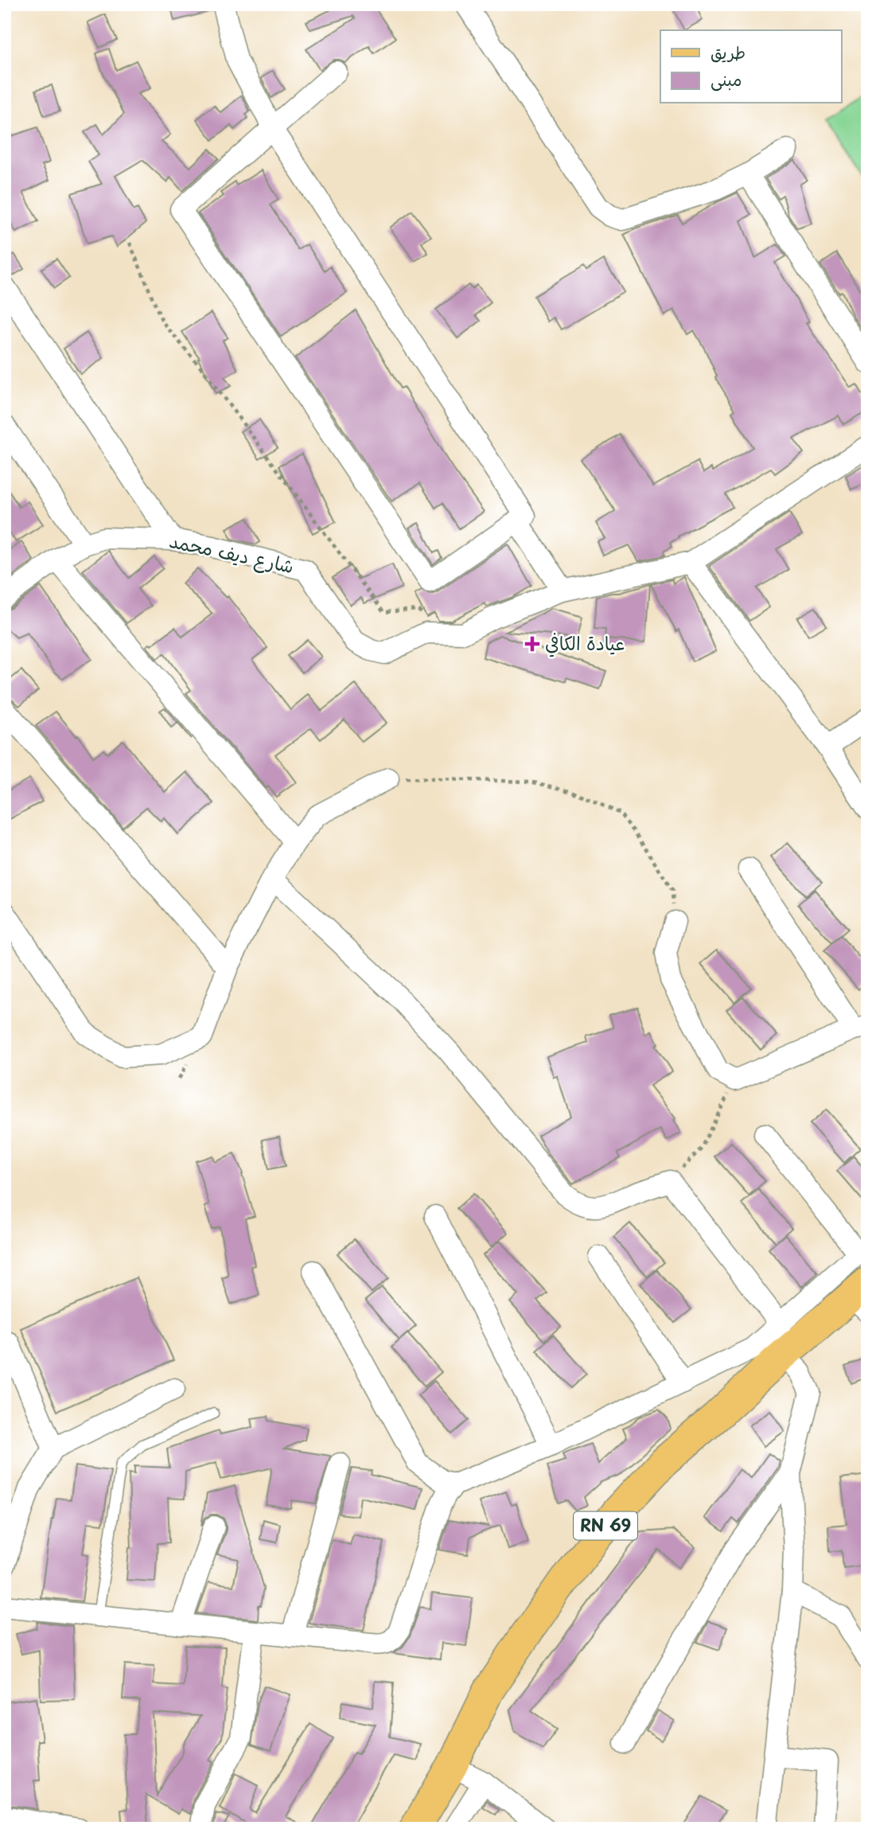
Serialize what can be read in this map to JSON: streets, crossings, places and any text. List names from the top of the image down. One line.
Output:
{"streets":{"main road":["RN 69"],"street":["شارع ديف محمد"]},"places":{"health":["عيادة الكافي"]},"legend":["طريق","مبنى"]}
